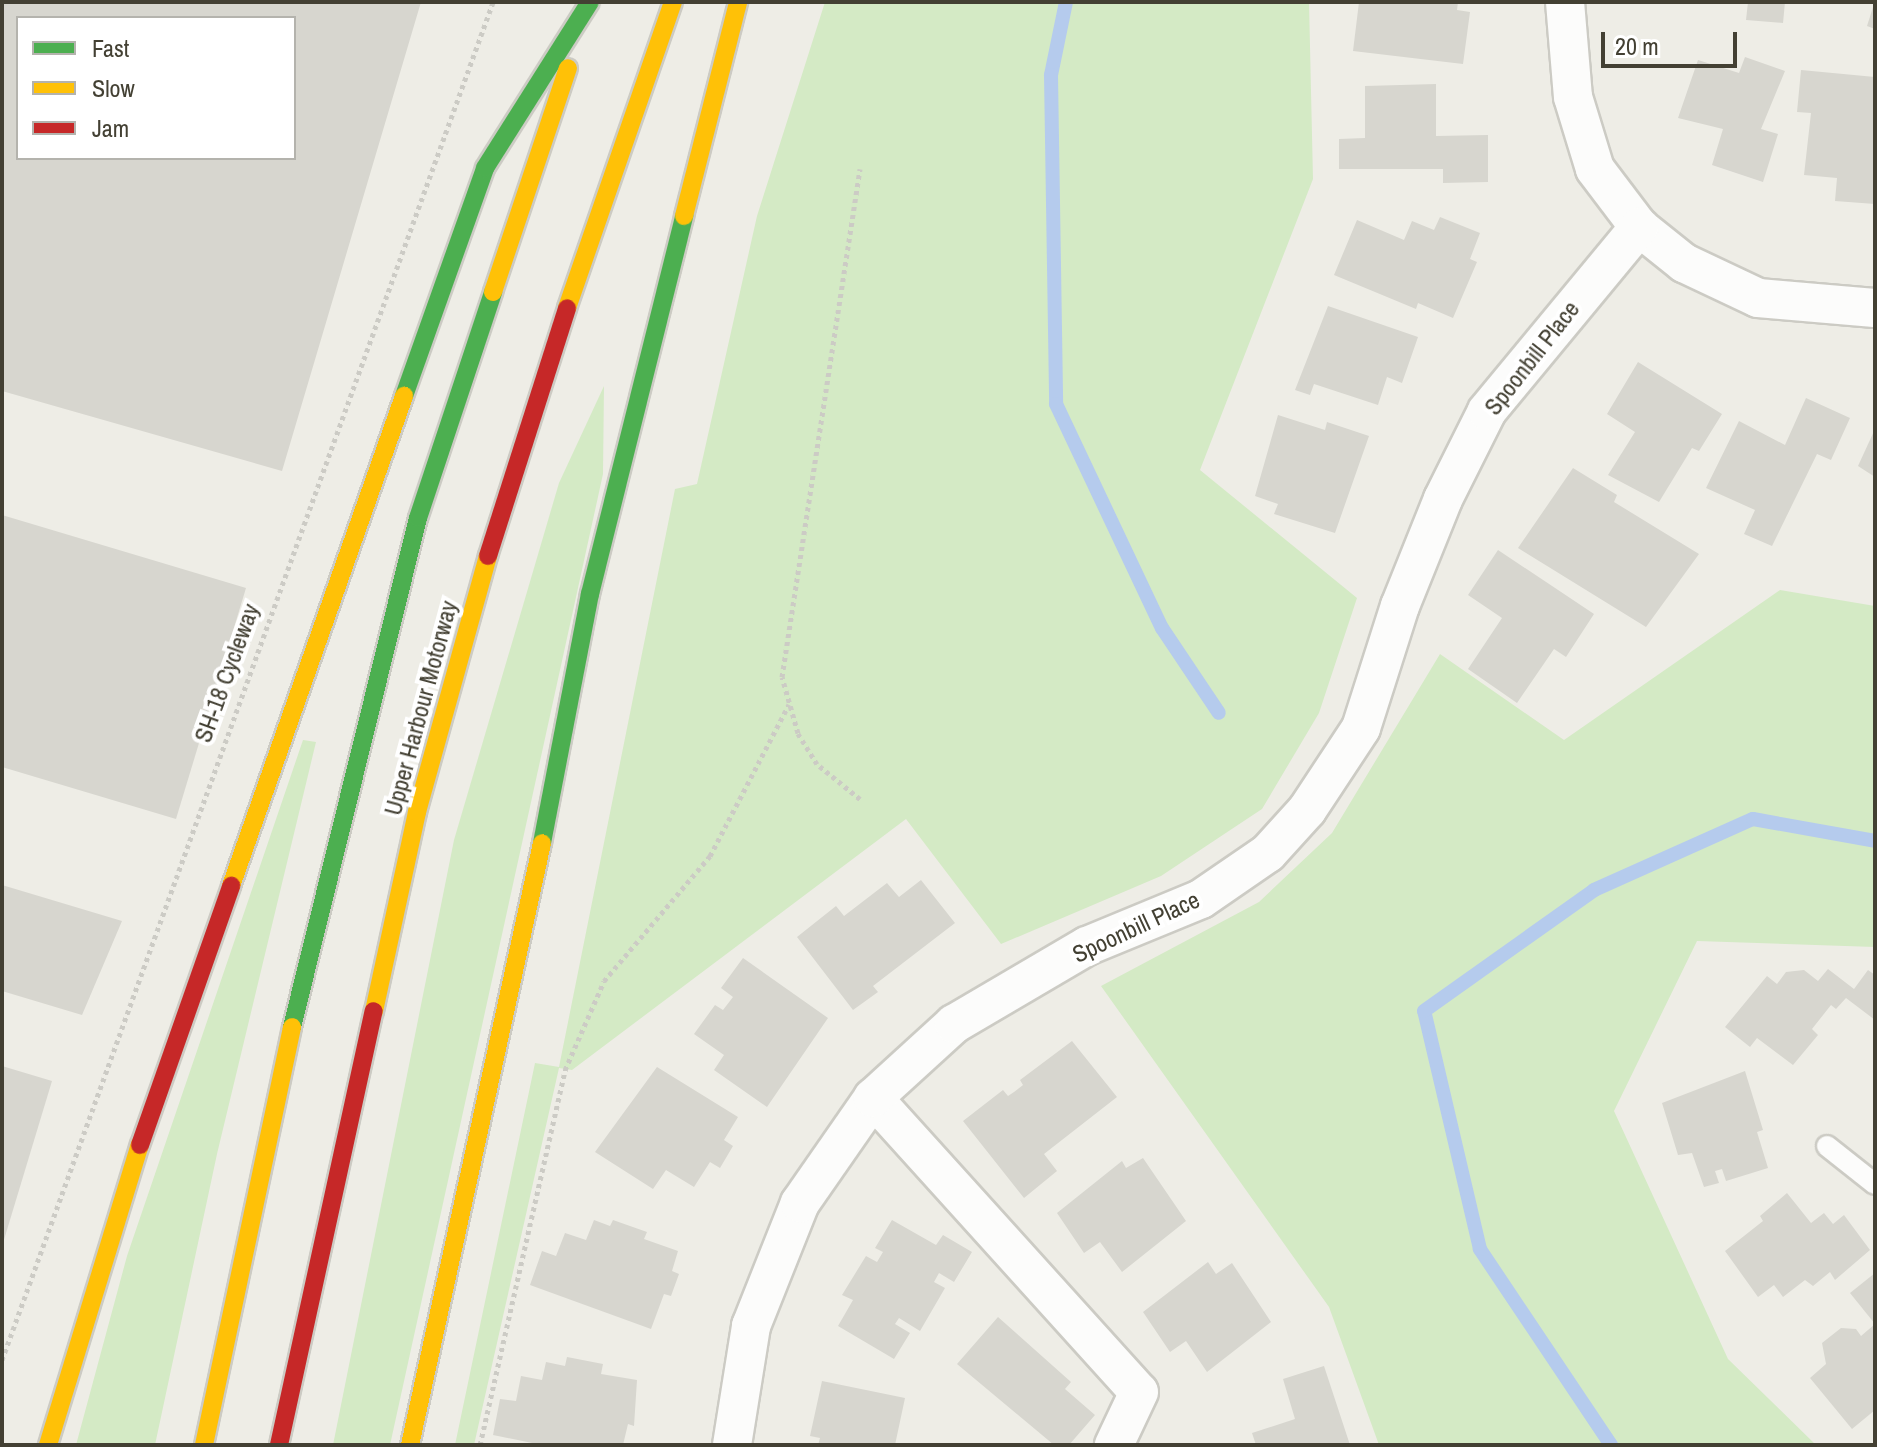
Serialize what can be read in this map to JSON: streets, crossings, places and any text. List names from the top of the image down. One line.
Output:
{"streets":{"highway":["Upper Harbour Motorway"],"street":["Spoonbill Place"],"path":["SH-18 Cycleway"]},"legend":["Fast","Slow","Jam"],"scale_bar":"20 m"}
